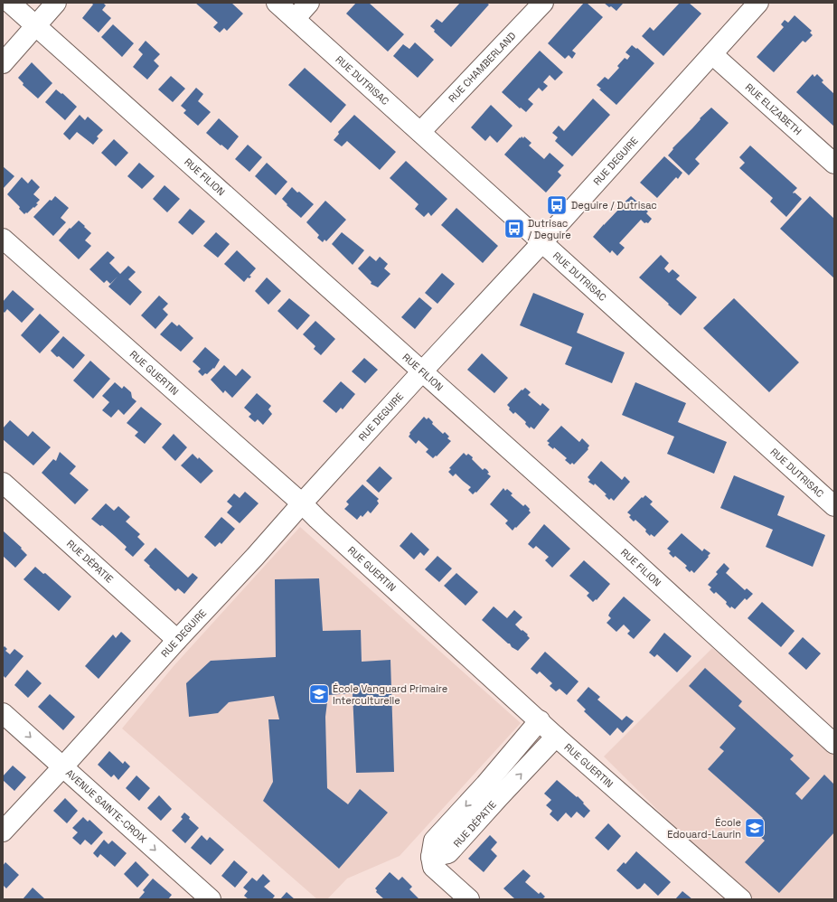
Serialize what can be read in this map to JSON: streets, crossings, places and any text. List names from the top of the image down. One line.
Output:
{"streets":{"street":["RUE CHAMBERLAND","RUE DUTRISAC","RUE ELIZABETH","RUE DEGUIRE","RUE FILION","RUE GUERTIN","RUE DÉPATIE","AVENUE SAINTE-CROIX"]},"crossings":[["RUE CHAMBERLAND","RUE DUTRISAC"],["RUE DUTRISAC","RUE DEGUIRE"],["RUE ELIZABETH","RUE DEGUIRE"],["RUE DEGUIRE","RUE FILION"],["RUE DEGUIRE","RUE GUERTIN"],["RUE DEGUIRE","RUE DÉPATIE"],["RUE DEGUIRE","AVENUE SAINTE-CROIX"],["RUE GUERTIN","RUE DÉPATIE"]],"one_way":["AVENUE SAINTE-CROIX"],"places":{"bus stop":["Deguire / Dutrisac","Dutrisac / Deguire"],"school or university":["École Vanguard Primaire Interculturelle","École Edouard-Laurin"]}}
